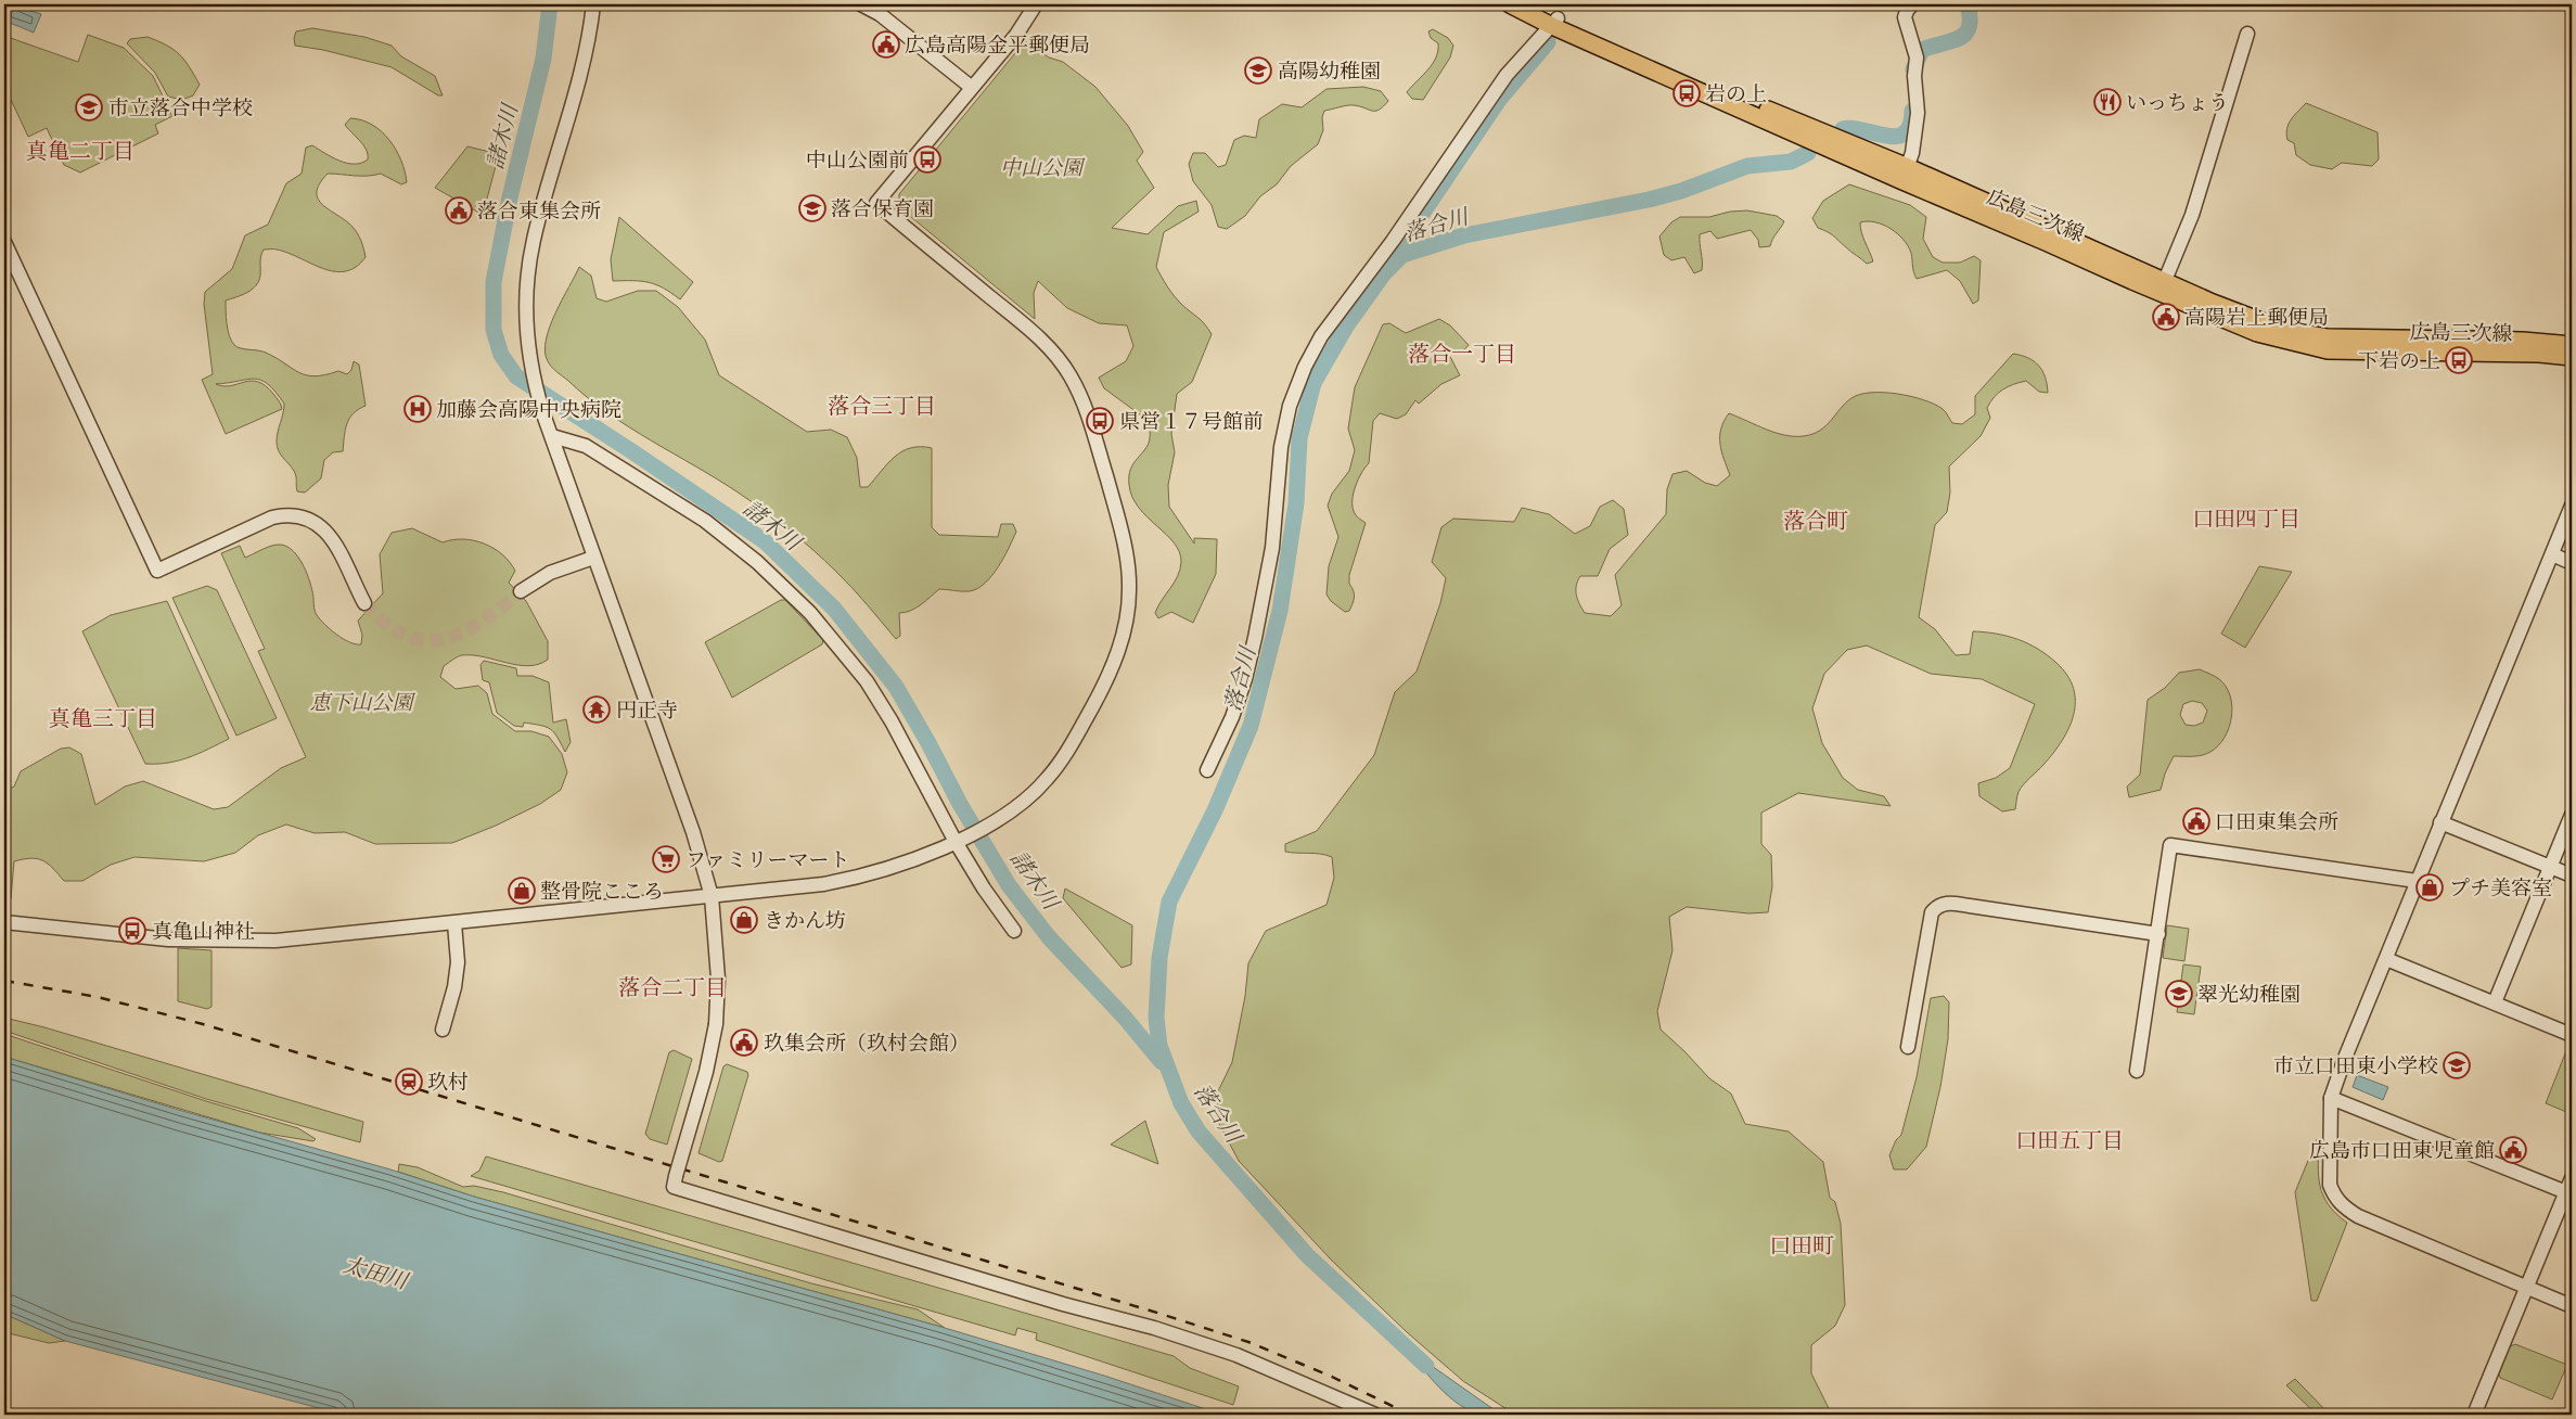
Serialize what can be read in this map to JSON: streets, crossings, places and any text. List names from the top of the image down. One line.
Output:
{"streets":{"main road":["広島三次線"]},"districts":["真亀二丁目","落合一丁目","落合三丁目","口田四丁目","落合町","真亀三丁目","落合二丁目","口田五丁目","口田町"],"water":["諸木川","落合川","太田川"],"parks":["中山公園","恵下山公園"],"places":{"public building":["広島高陽金平郵便局","落合東集会所","高陽岩上郵便局","口田東集会所","玖集会所（玖村会館）","広島市口田東児童館"],"school or university":["高陽幼稚園","市立落合中学校","落合保育園","翠光幼稚園","市立口田東小学校"],"bus stop":["岩の上","中山公園前","下岩の上","県営１７号館前","真亀山神社"],"restaurant":["いっちょう"],"hospital":["加藤会高陽中央病院"],"temple":["円正寺"],"supermarket":["ファミリーマート"],"shop":["プチ美容室","整骨院こころ","きかん坊"],"station":["玖村"]}}
